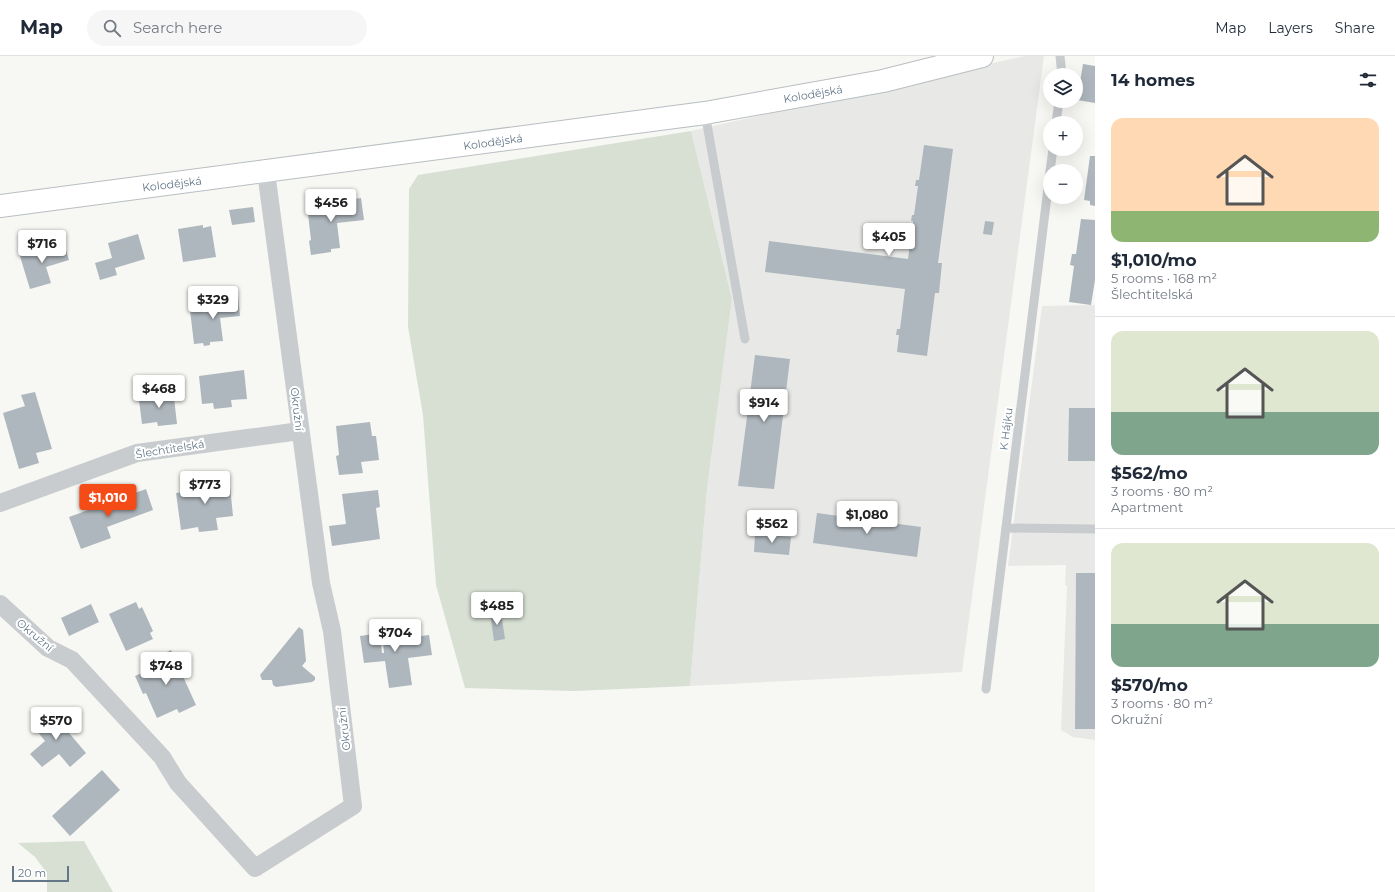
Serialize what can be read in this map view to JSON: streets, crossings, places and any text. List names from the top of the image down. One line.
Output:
{"streets":{"street":["Kolodějská","Okružní","Šlechtitelská"],"lane":["K Hájku"]},"crossings":[["Kolodějská","Okružní"],["Okružní","Šlechtitelská"]],"scale_bar":"20 m","page":{"header":"Map","search":"Search here","nav":["Map","Layers","Share"],"heading":"14 homes","map_buttons":["+","−"],"list":[{"name":"$1,010/mo","note":"5 rooms · 168 m² · Šlechtitelská"},{"name":"$562/mo","note":"3 rooms · 80 m² · Apartment"},{"name":"$570/mo","note":"3 rooms · 80 m² · Okružní"}],"price":["$456","$405","$716","$329","$468","$914","$773","$1,010","$1,080","$562","$485","$704","$748","$570"],"scale":"20 m"}}
